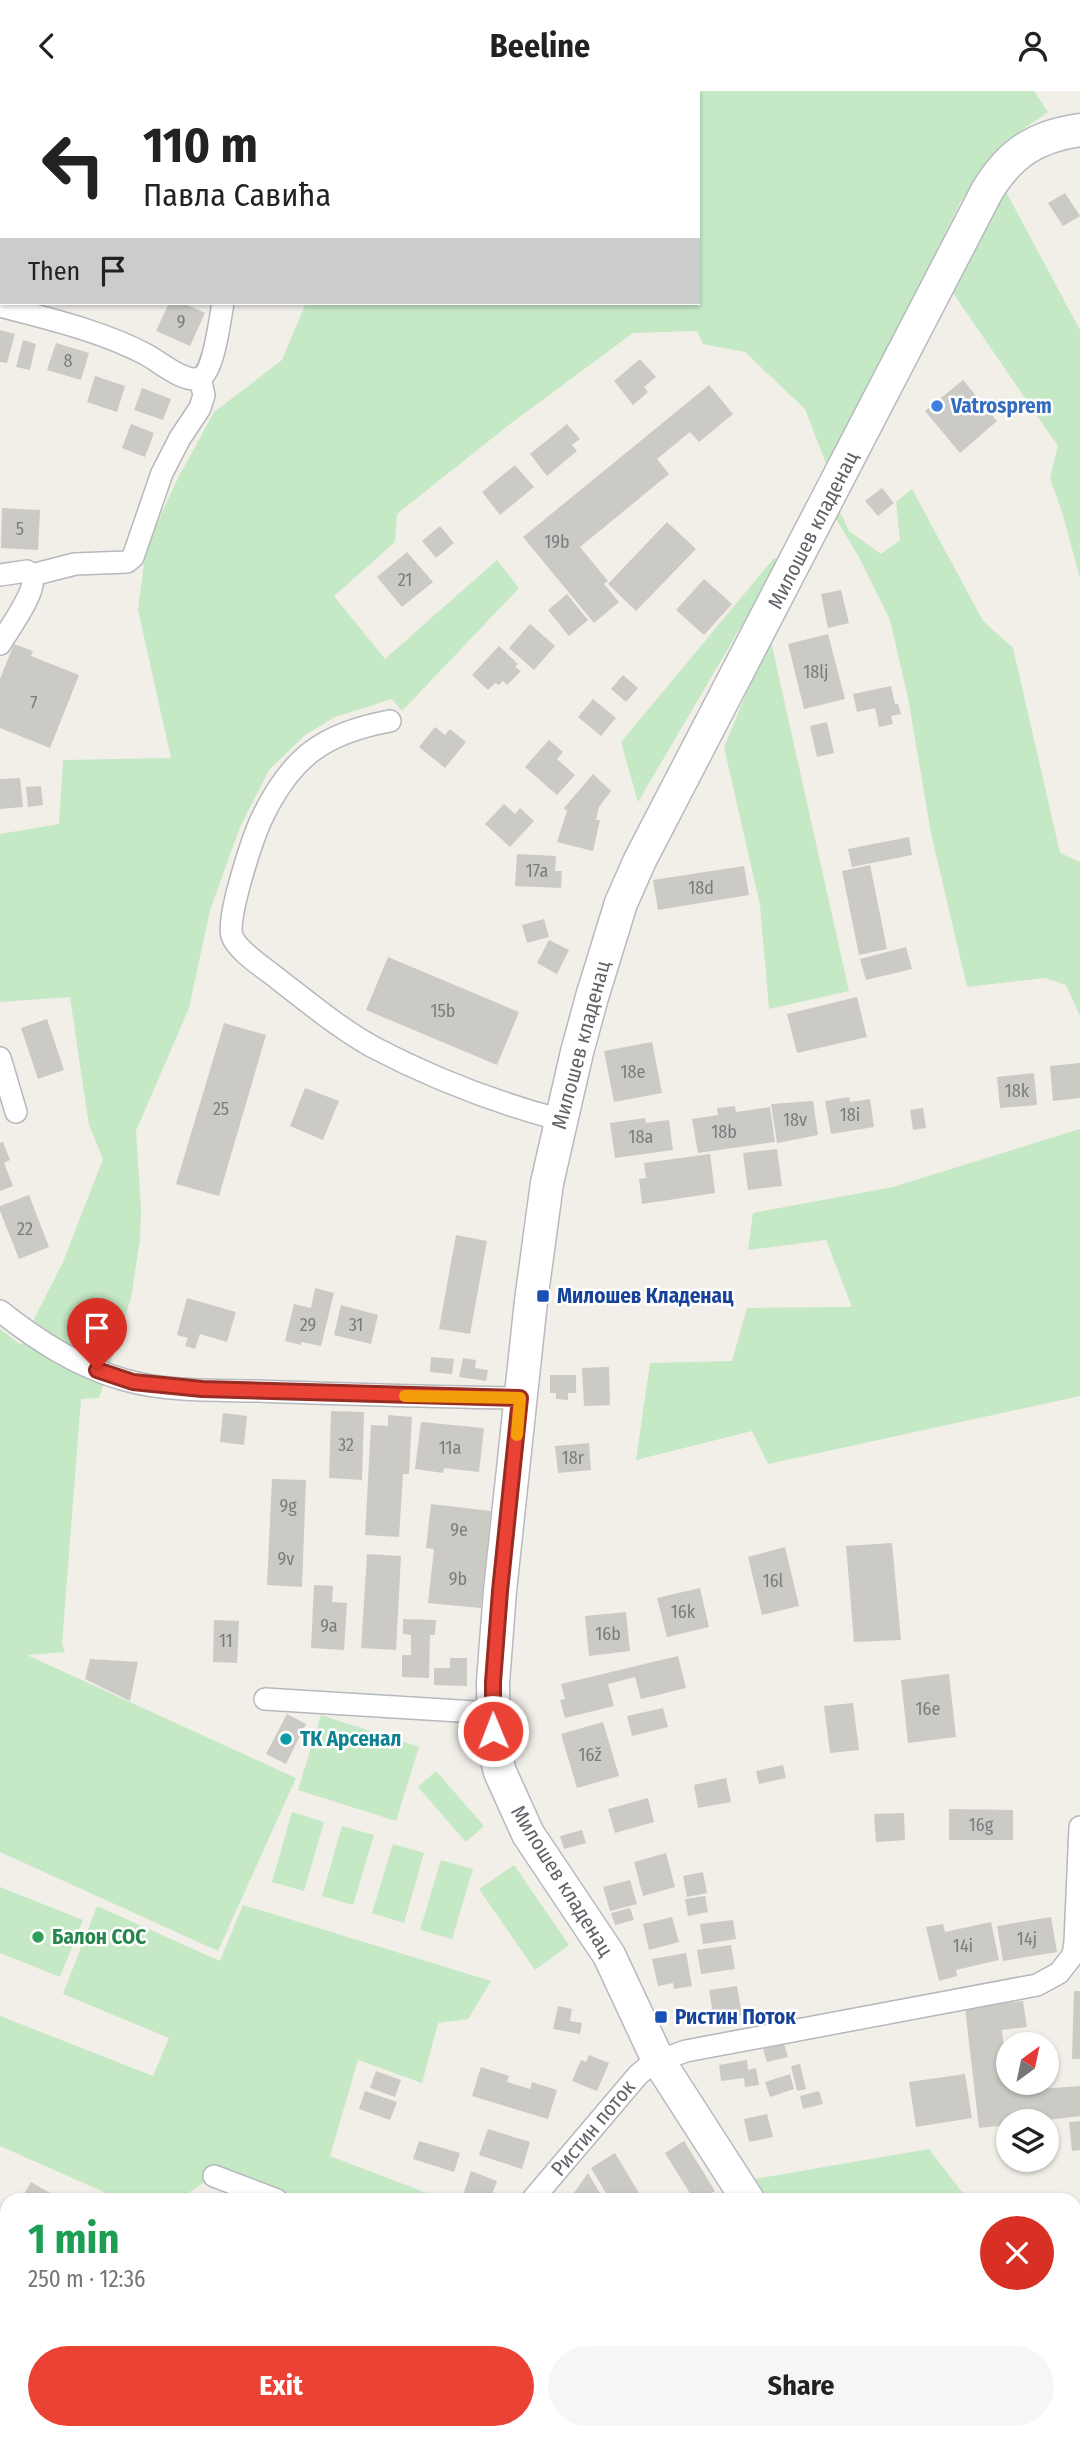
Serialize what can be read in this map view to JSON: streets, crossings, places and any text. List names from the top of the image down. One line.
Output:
{"streets":{"street":["Милошев кладенац","Ристин поток"]},"crossings":[["Милошев кладенац","Ристин поток"]],"places":{"other":["Vatrosprem","ТК Арсенал","Балон СОС"],"transit":["Милошев Кладенац","Ристин Поток"]},"house_numbers":["9","8","5","19b","21","18lj","7","17a","18d","15b","18e","18k","25","18i","18v","18b","18a","22","29","31","32","11a","18r","9g","9e","9v","9b","16l","16k","9a","16b","11","16e","16ž","16g","14j","14i"],"north":"top right","page":{"header":"Beeline","turn":["110 m","Павла Савића"],"then":"Then","heading":["1 min","250 m · 12:36"],"buttons":["Exit","Share"]}}
